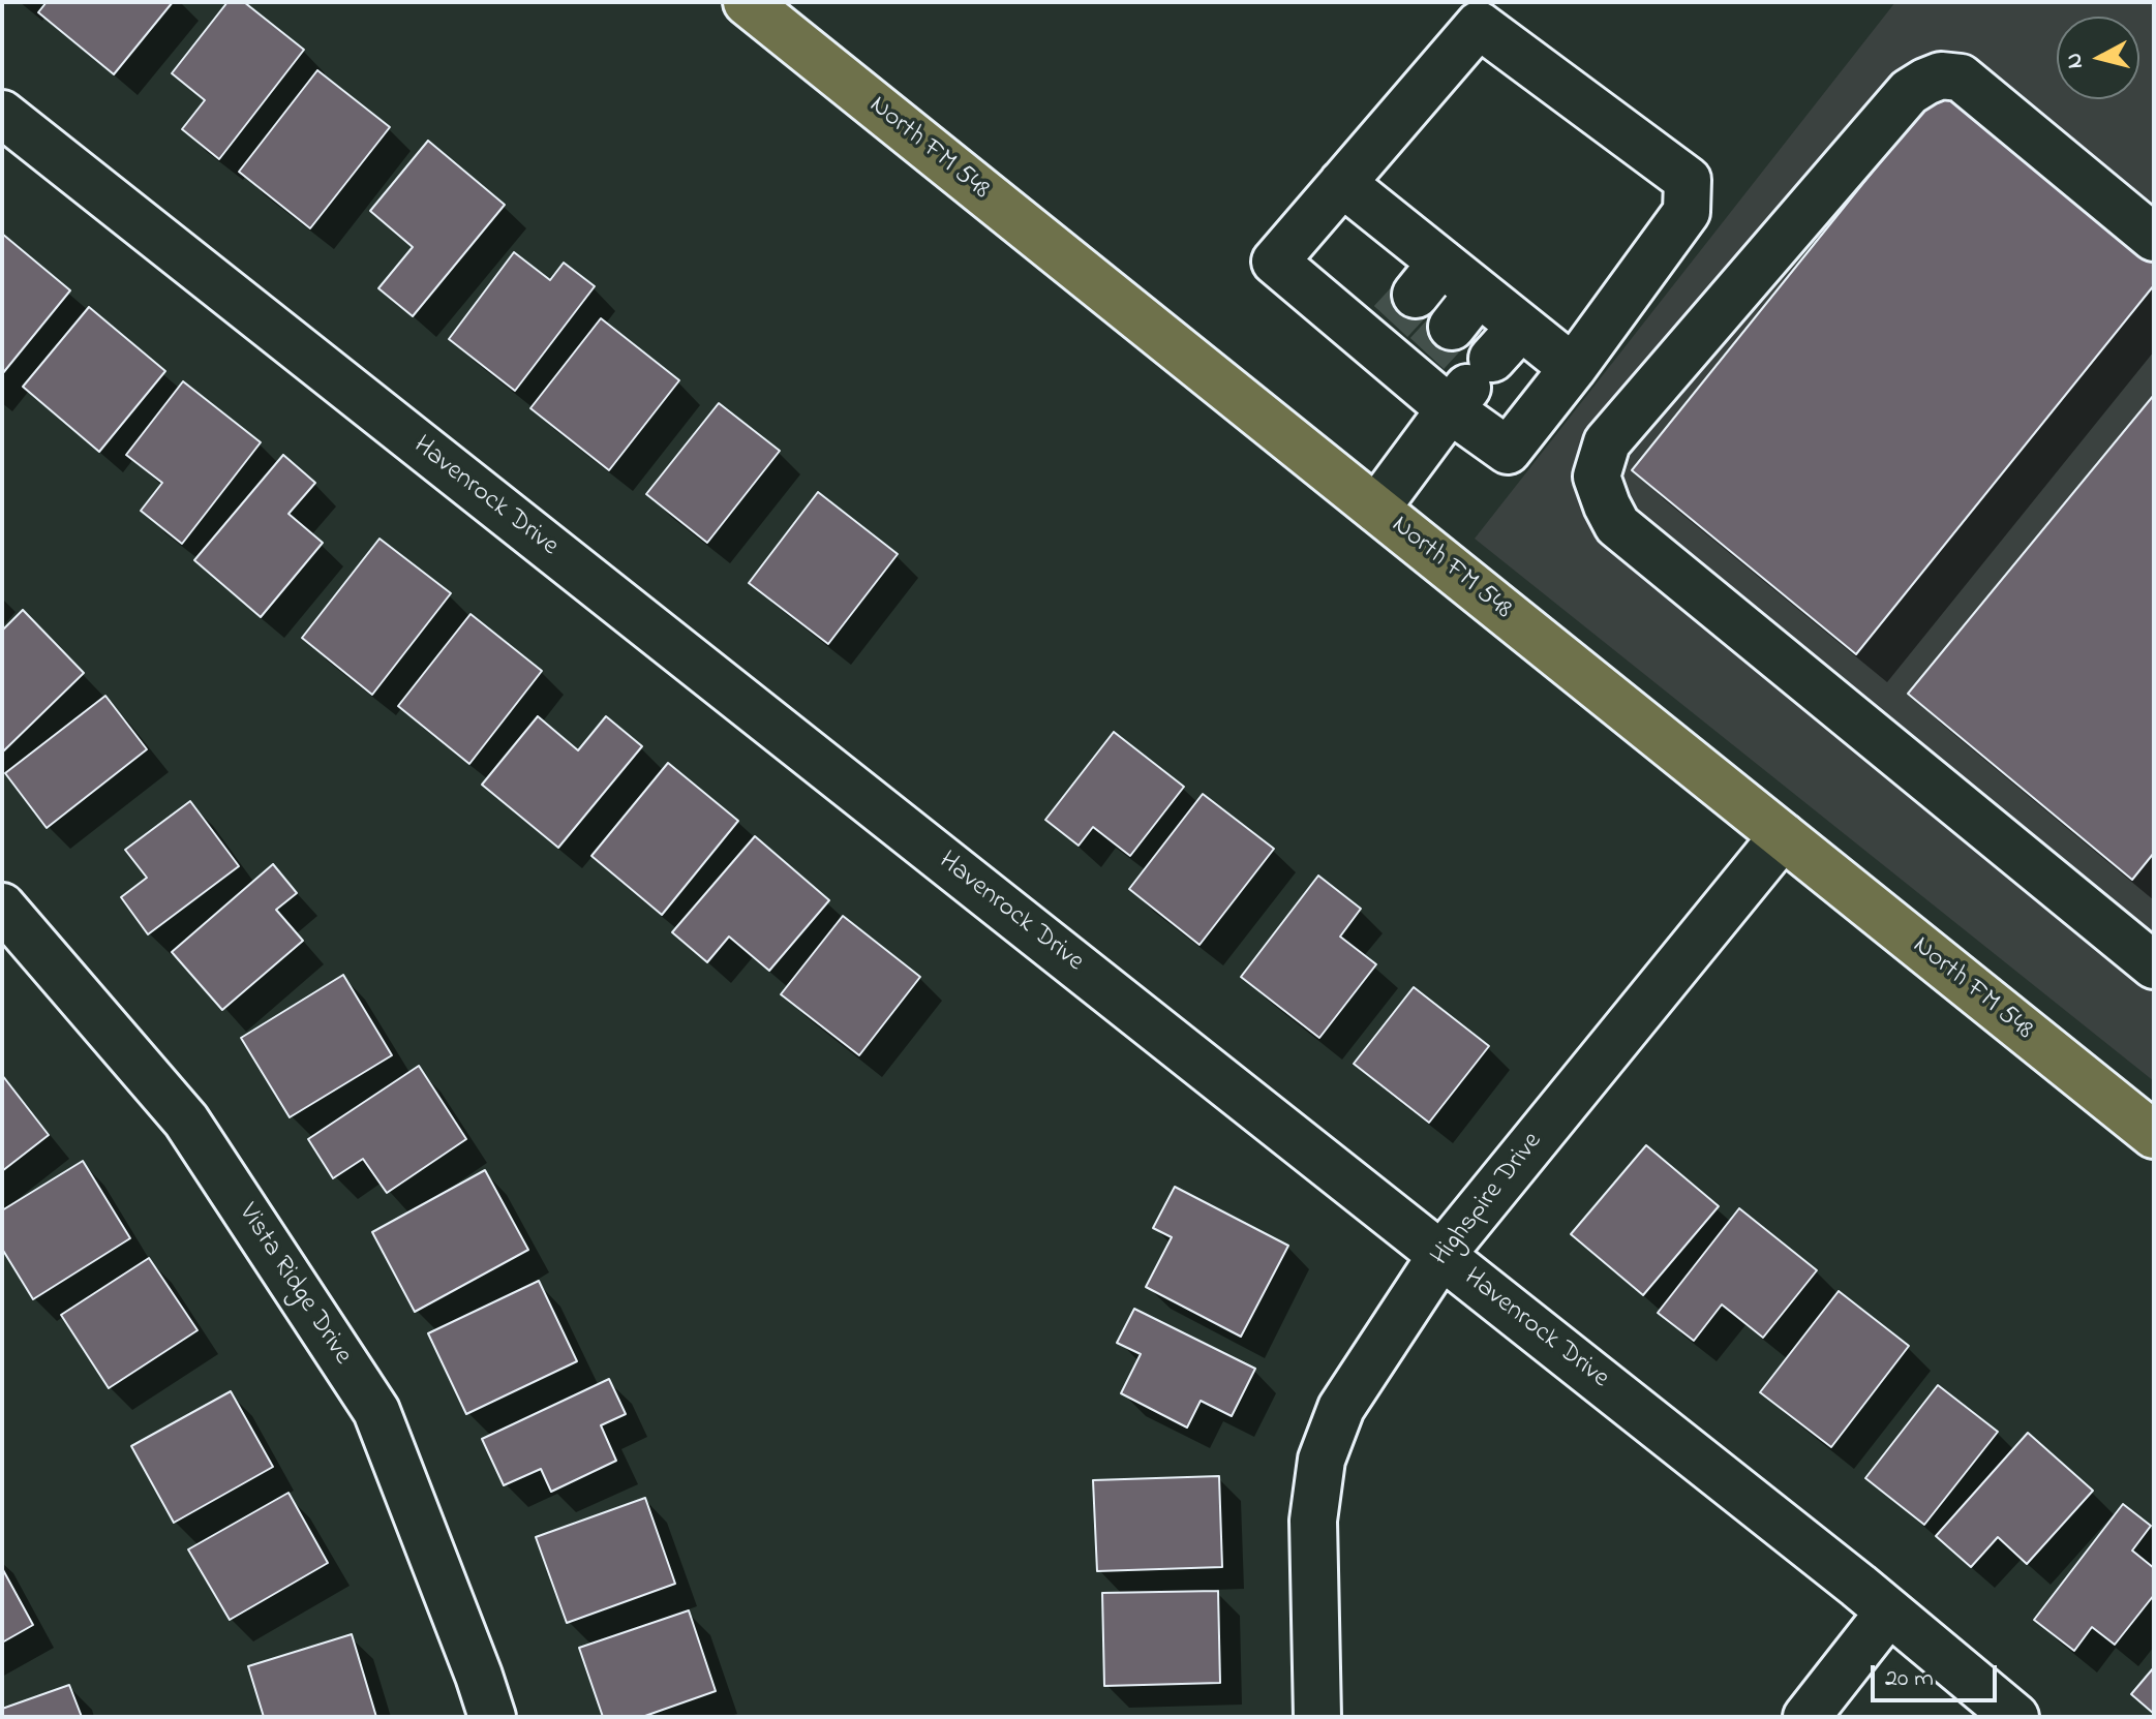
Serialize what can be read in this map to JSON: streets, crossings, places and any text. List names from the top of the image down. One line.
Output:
{"streets":{"main road":["North FM 548"],"street":["Havenrock Drive","Highspire Drive","Vista Ridge Drive"]},"crossings":[["North FM 548","Highspire Drive"],["Havenrock Drive","Highspire Drive"]],"scale_bar":"20 m","north":"left"}
